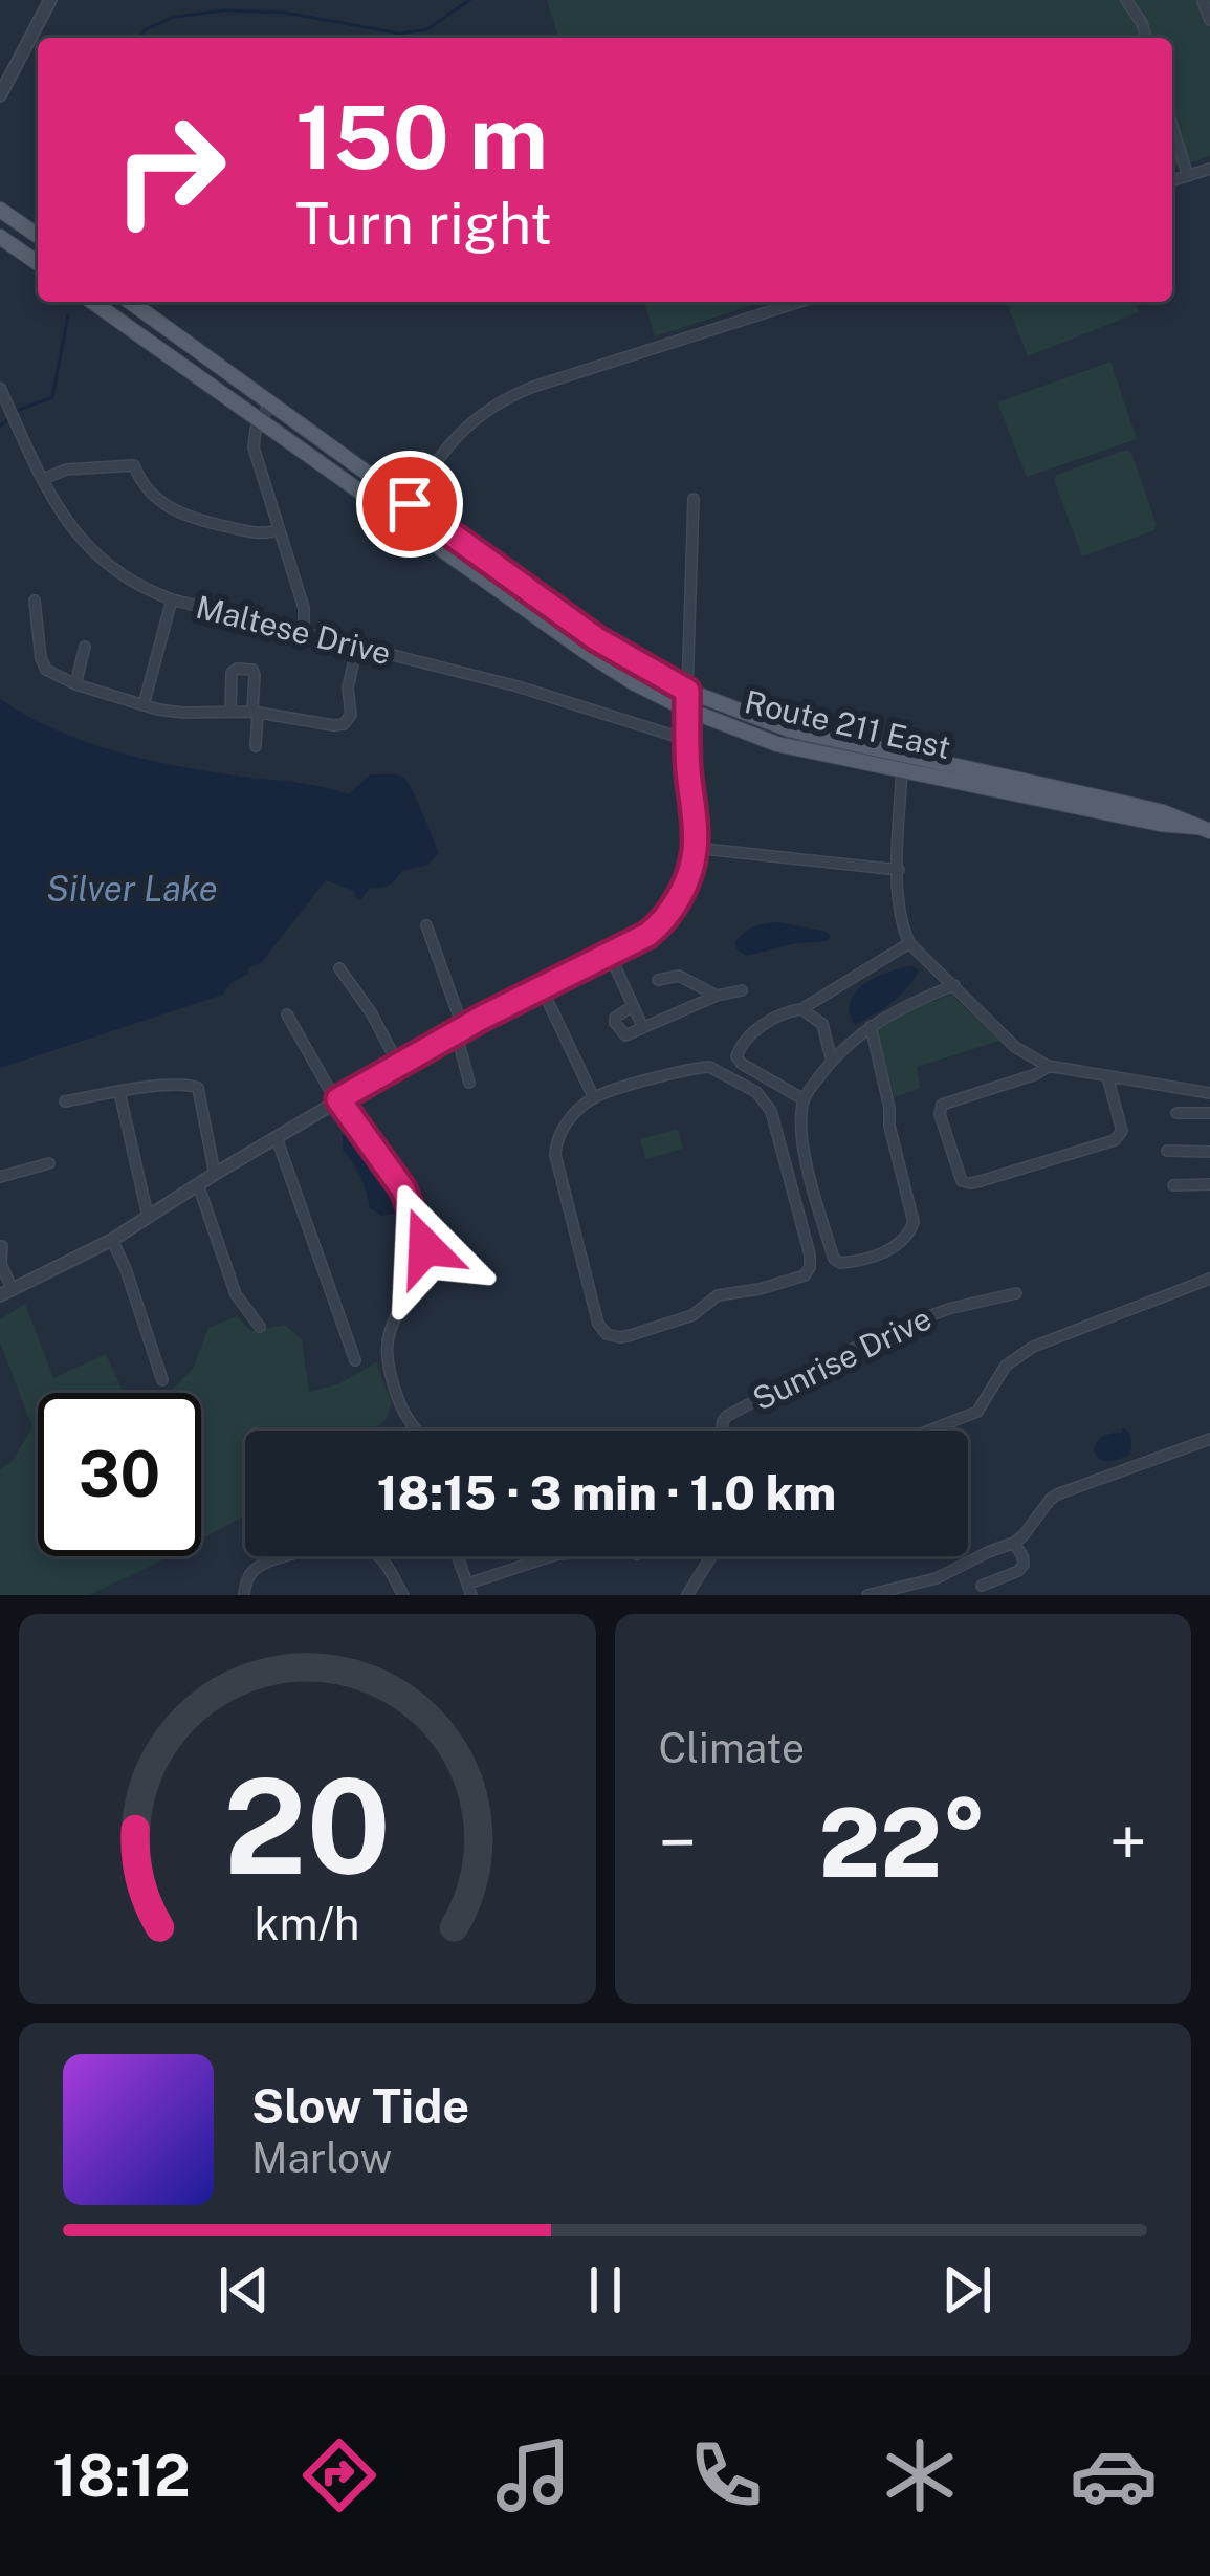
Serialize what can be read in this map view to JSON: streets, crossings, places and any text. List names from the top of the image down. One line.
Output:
{"streets":{"main road":["Route 211 East"],"street":["Maltese Drive","Sunrise Drive"]},"water":["Silver Lake"],"page":{"turn":["150 m","Turn right"],"limit":"30","trip":"18:15 · 3 min · 1.0 km","tile":"Climate","heat":["−","22°","+"],"song":["Slow Tide","Marlow"],"tabs":"18:12","gauge":["20","km/h"]}}
